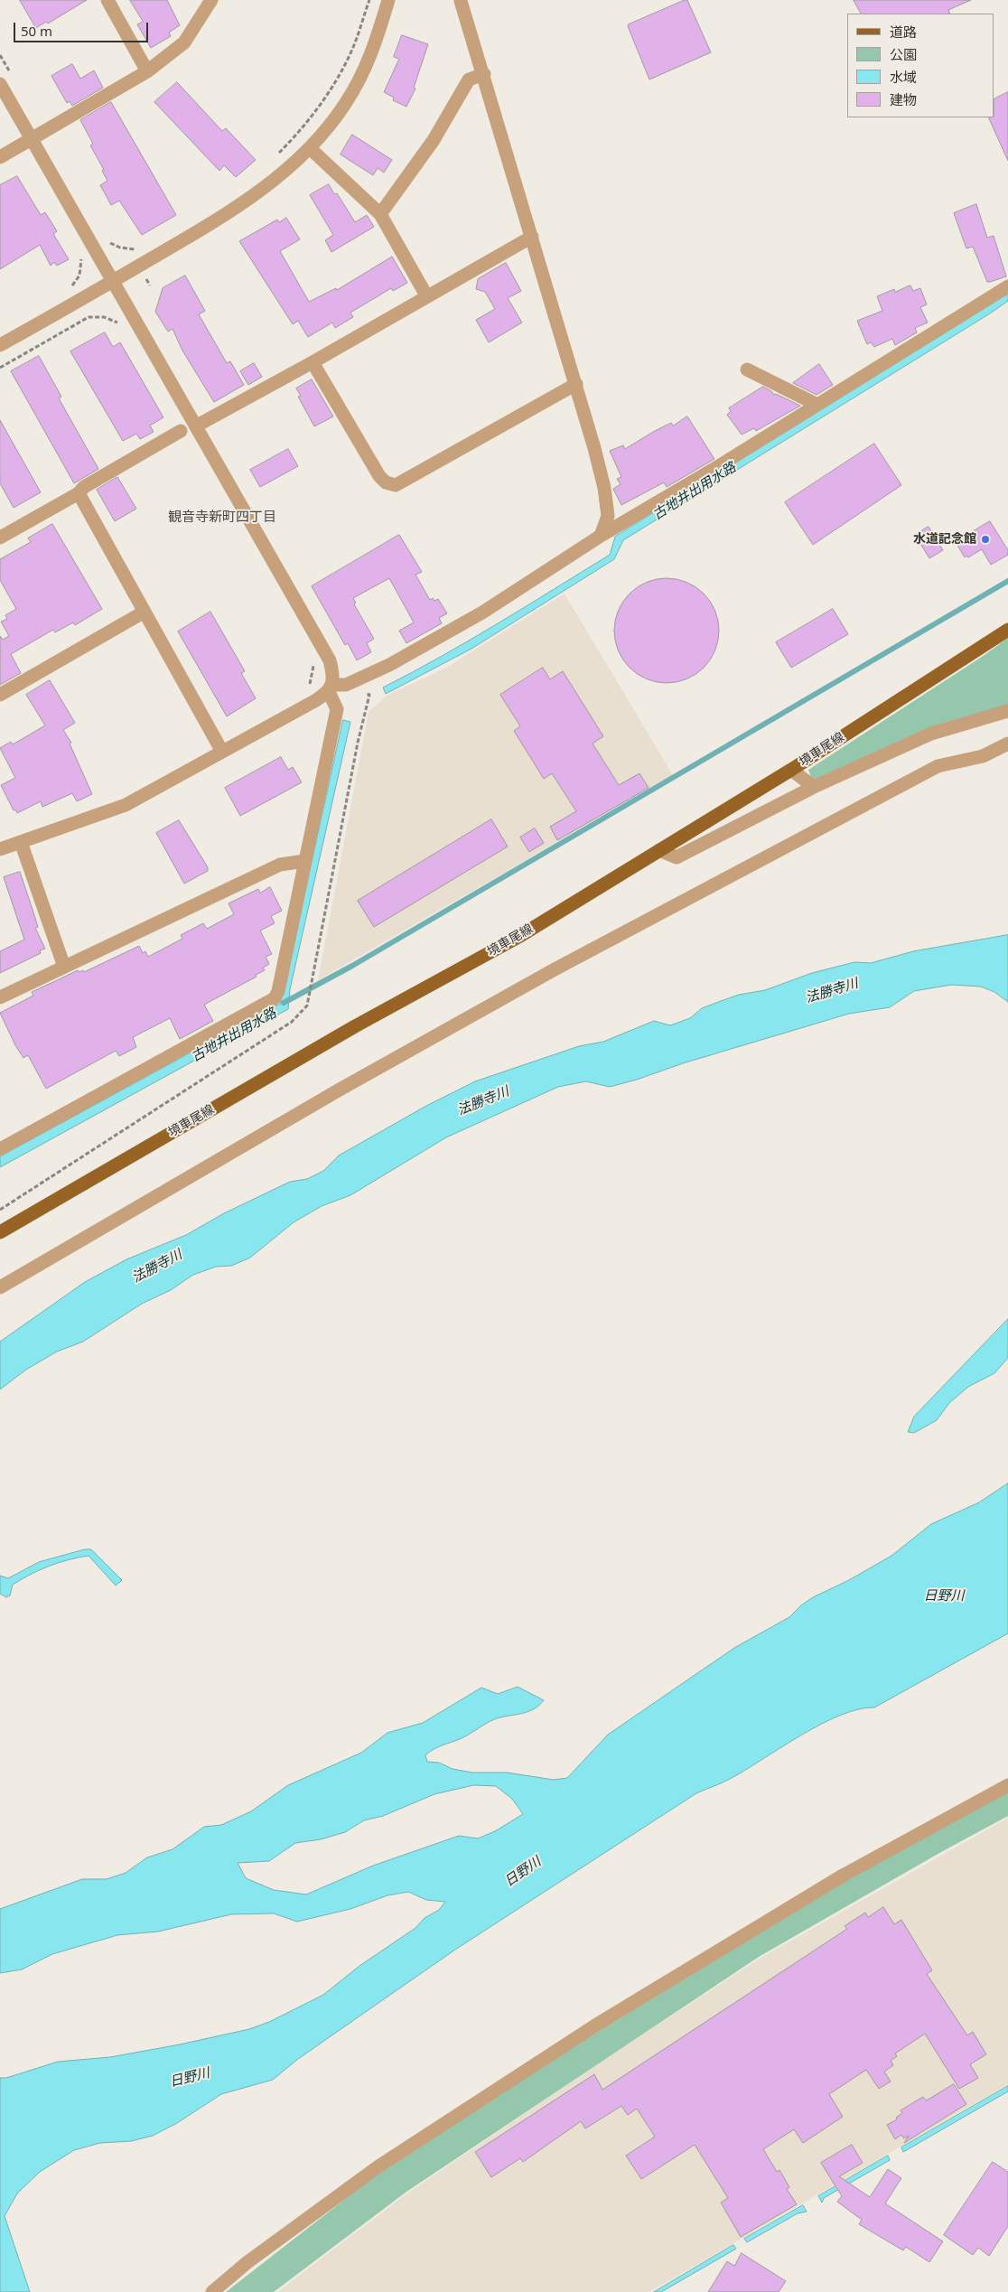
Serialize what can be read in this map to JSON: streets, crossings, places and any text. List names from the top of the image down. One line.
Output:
{"streets":{"main road":["境車尾線"]},"districts":["観音寺新町四丁目"],"water":["古地井出用水路","法勝寺川","日野川"],"places":["水道記念館"],"legend":["道路","公園","水域","建物"],"scale_bar":"50 m"}
